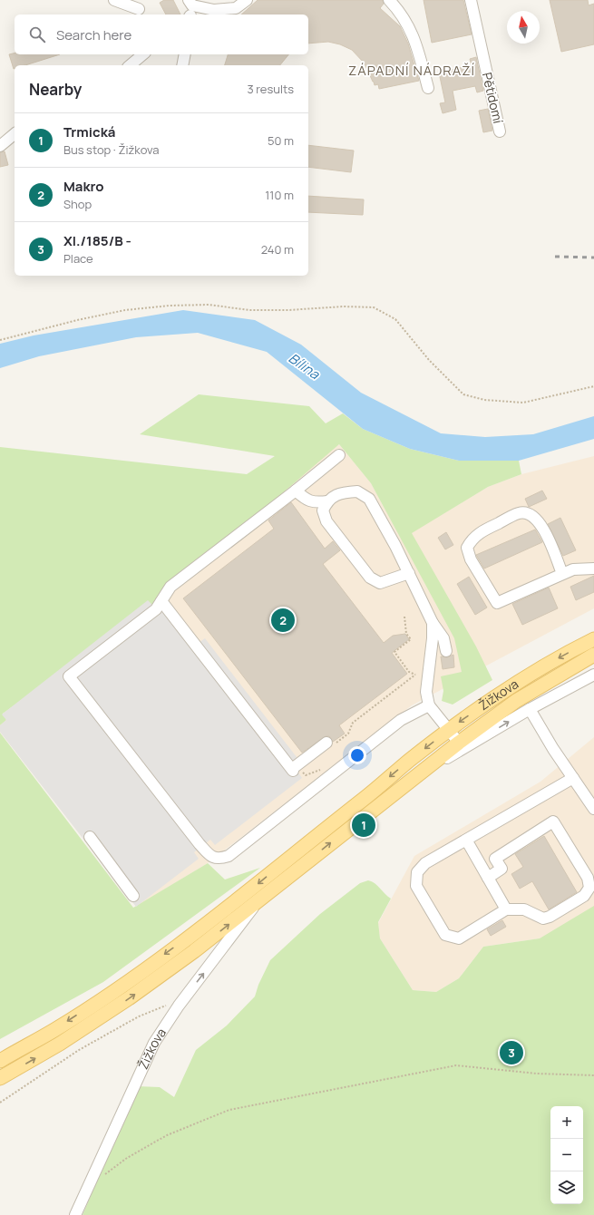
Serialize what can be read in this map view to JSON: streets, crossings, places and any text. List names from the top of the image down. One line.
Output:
{"streets":{"main road":["Žižkova"],"street":["Pětidomí"]},"districts":["ZÁPADNÍ NÁDRAŽÍ"],"water":["Bílina"],"north":"top","page":{"search":"Search here","heading":["Nearby","3 results"],"list":[{"mark":"1","name":"Trmická","note":"Bus stop · Žižkova","value":"50 m"},{"mark":"2","name":"Makro","note":"Shop","value":"110 m"},{"mark":"3","name":"XI./185/B -","note":"Place","value":"240 m"}],"pins":["2","1","3"],"map_buttons":["+","−"]}}
